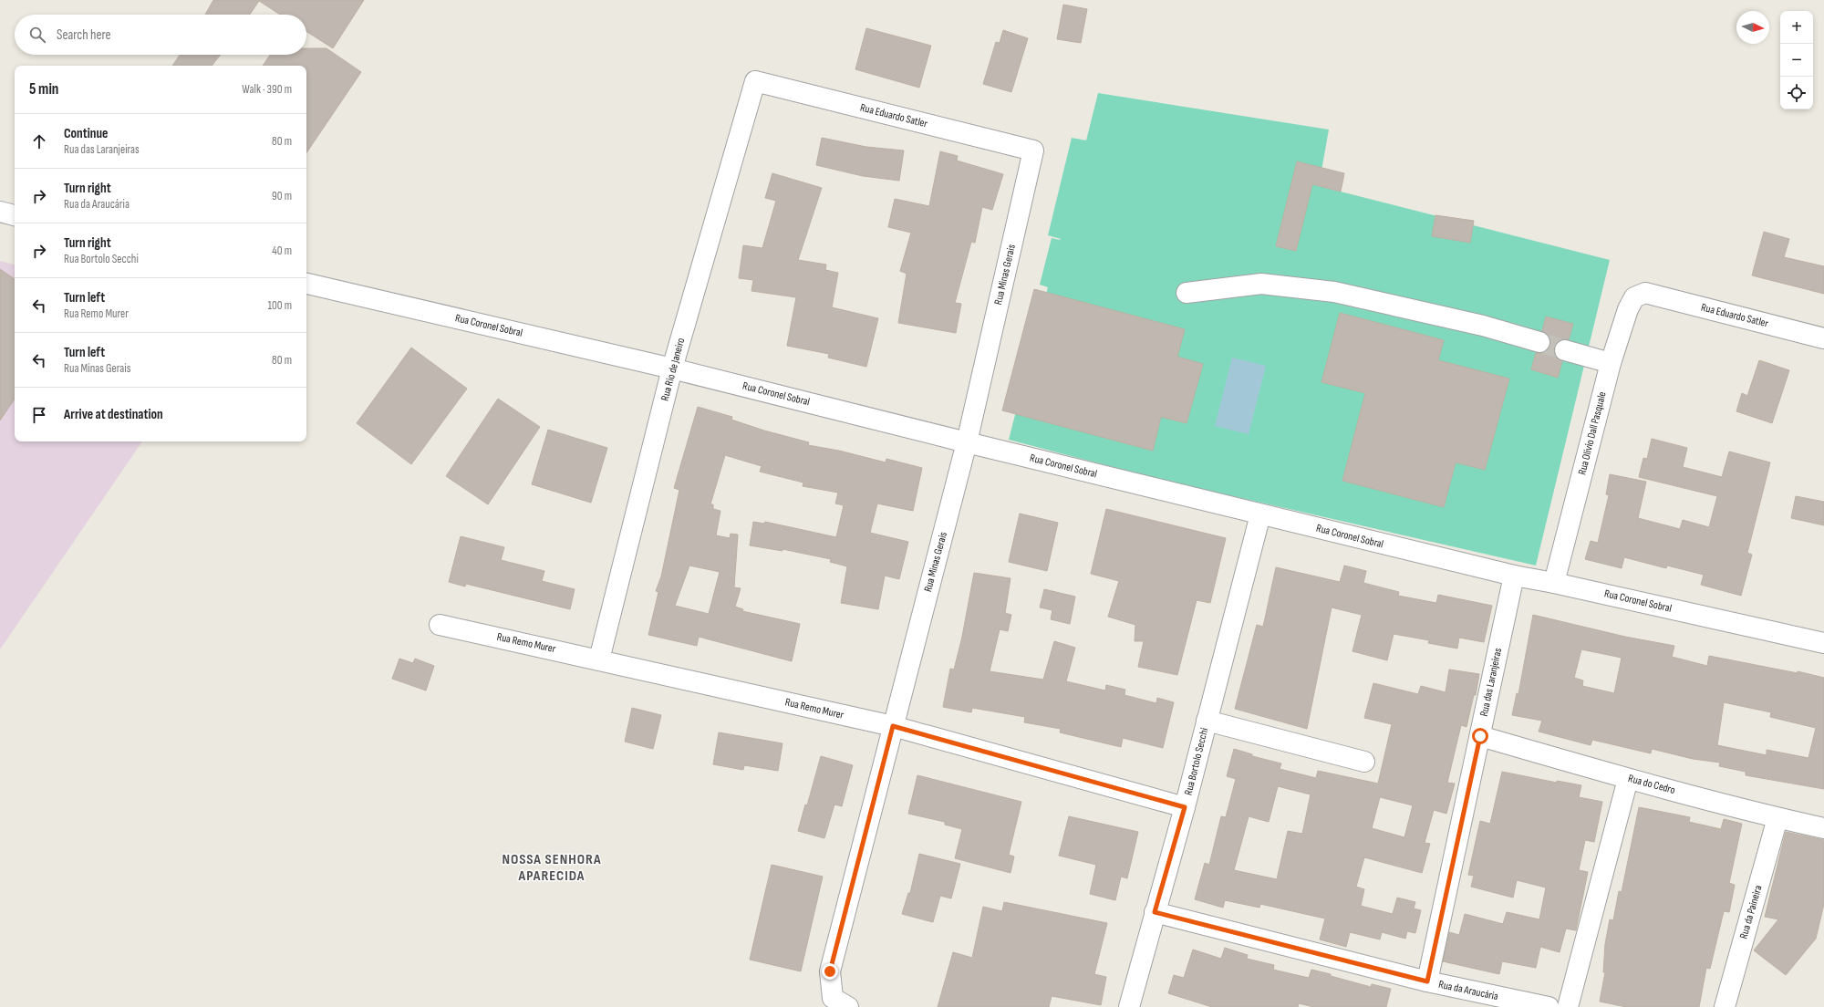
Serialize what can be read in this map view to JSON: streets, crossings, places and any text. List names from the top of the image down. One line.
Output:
{"streets":{"street":["Rua Eduardo Satler","Rua Minas Gerais","Rua Coronel Sobral","Rua Rio de Janeiro","Rua Olívio Dall Pasquale","Rua Remo Murer","Rua das Laranjeiras","Rua Bortolo Secchi","Rua do Cedro","Rua da Paineira","Rua da Araucária"]},"crossings":[["Rua Eduardo Satler","Rua Minas Gerais"],["Rua Eduardo Satler","Rua Rio de Janeiro"],["Rua Eduardo Satler","Rua Olívio Dall Pasquale"],["Rua Minas Gerais","Rua Coronel Sobral"],["Rua Minas Gerais","Rua Remo Murer"],["Rua Coronel Sobral","Rua Rio de Janeiro"],["Rua Coronel Sobral","Rua Olívio Dall Pasquale"],["Rua Coronel Sobral","Rua das Laranjeiras"],["Rua Coronel Sobral","Rua Bortolo Secchi"],["Rua Rio de Janeiro","Rua Remo Murer"],["Rua Remo Murer","Rua Bortolo Secchi"],["Rua das Laranjeiras","Rua do Cedro"],["Rua das Laranjeiras","Rua da Araucária"],["Rua Bortolo Secchi","Rua da Araucária"],["Rua do Cedro","Rua da Paineira"]],"districts":["NOSSA SENHORA APARECIDA"],"north":"right","page":{"map_buttons":["+","−"],"search":"Search here","heading":["5 min","Walk · 390 m"],"list":[["Continue","Rua das Laranjeiras","80 m"],["Turn right","Rua da Araucária","90 m"],["Turn right","Rua Bortolo Secchi","40 m"],["Turn left","Rua Remo Murer","100 m"],["Turn left","Rua Minas Gerais","80 m"],"Arrive at destination"]}}
